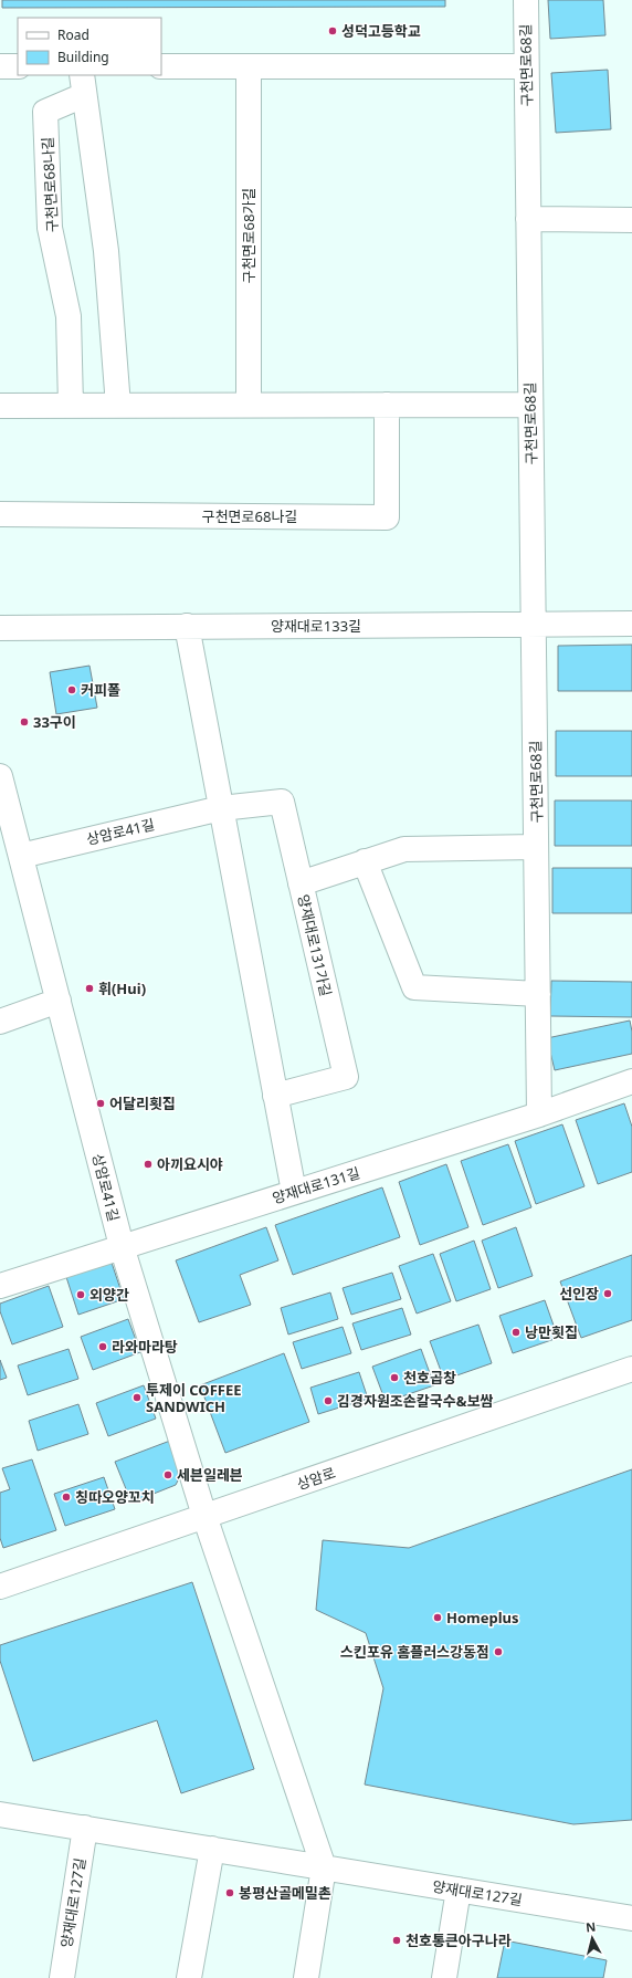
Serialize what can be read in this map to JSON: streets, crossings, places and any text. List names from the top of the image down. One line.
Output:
{"streets":{"street":["구천면로68길","구천면로68나길","구천면로68가길","양재대로133길","상암로41길","양재대로131가길","양재대로131길","상암로","양재대로127길"]},"crossings":[["구천면로68길","양재대로133길"],["구천면로68길","양재대로131길"],["상암로41길","양재대로131가길"],["상암로41길","양재대로131길"],["상암로41길","상암로"],["상암로41길","양재대로127길"]],"places":["성덕고등학교","커피폴","33구이","휘(Hui)","어달리횟집","아끼요시야","선인장","외양간","낭만횟집","라와마라탕","천호곱창","투제이 COFFEE SANDWICH","김경자원조손칼국수&보쌈","세븐일레븐","칭따오양꼬치","Homeplus","스킨포유 홈플러스강동점","봉평산골메밀촌","천호통큰아구나라"],"legend":["Road","Building"],"north":"top"}
